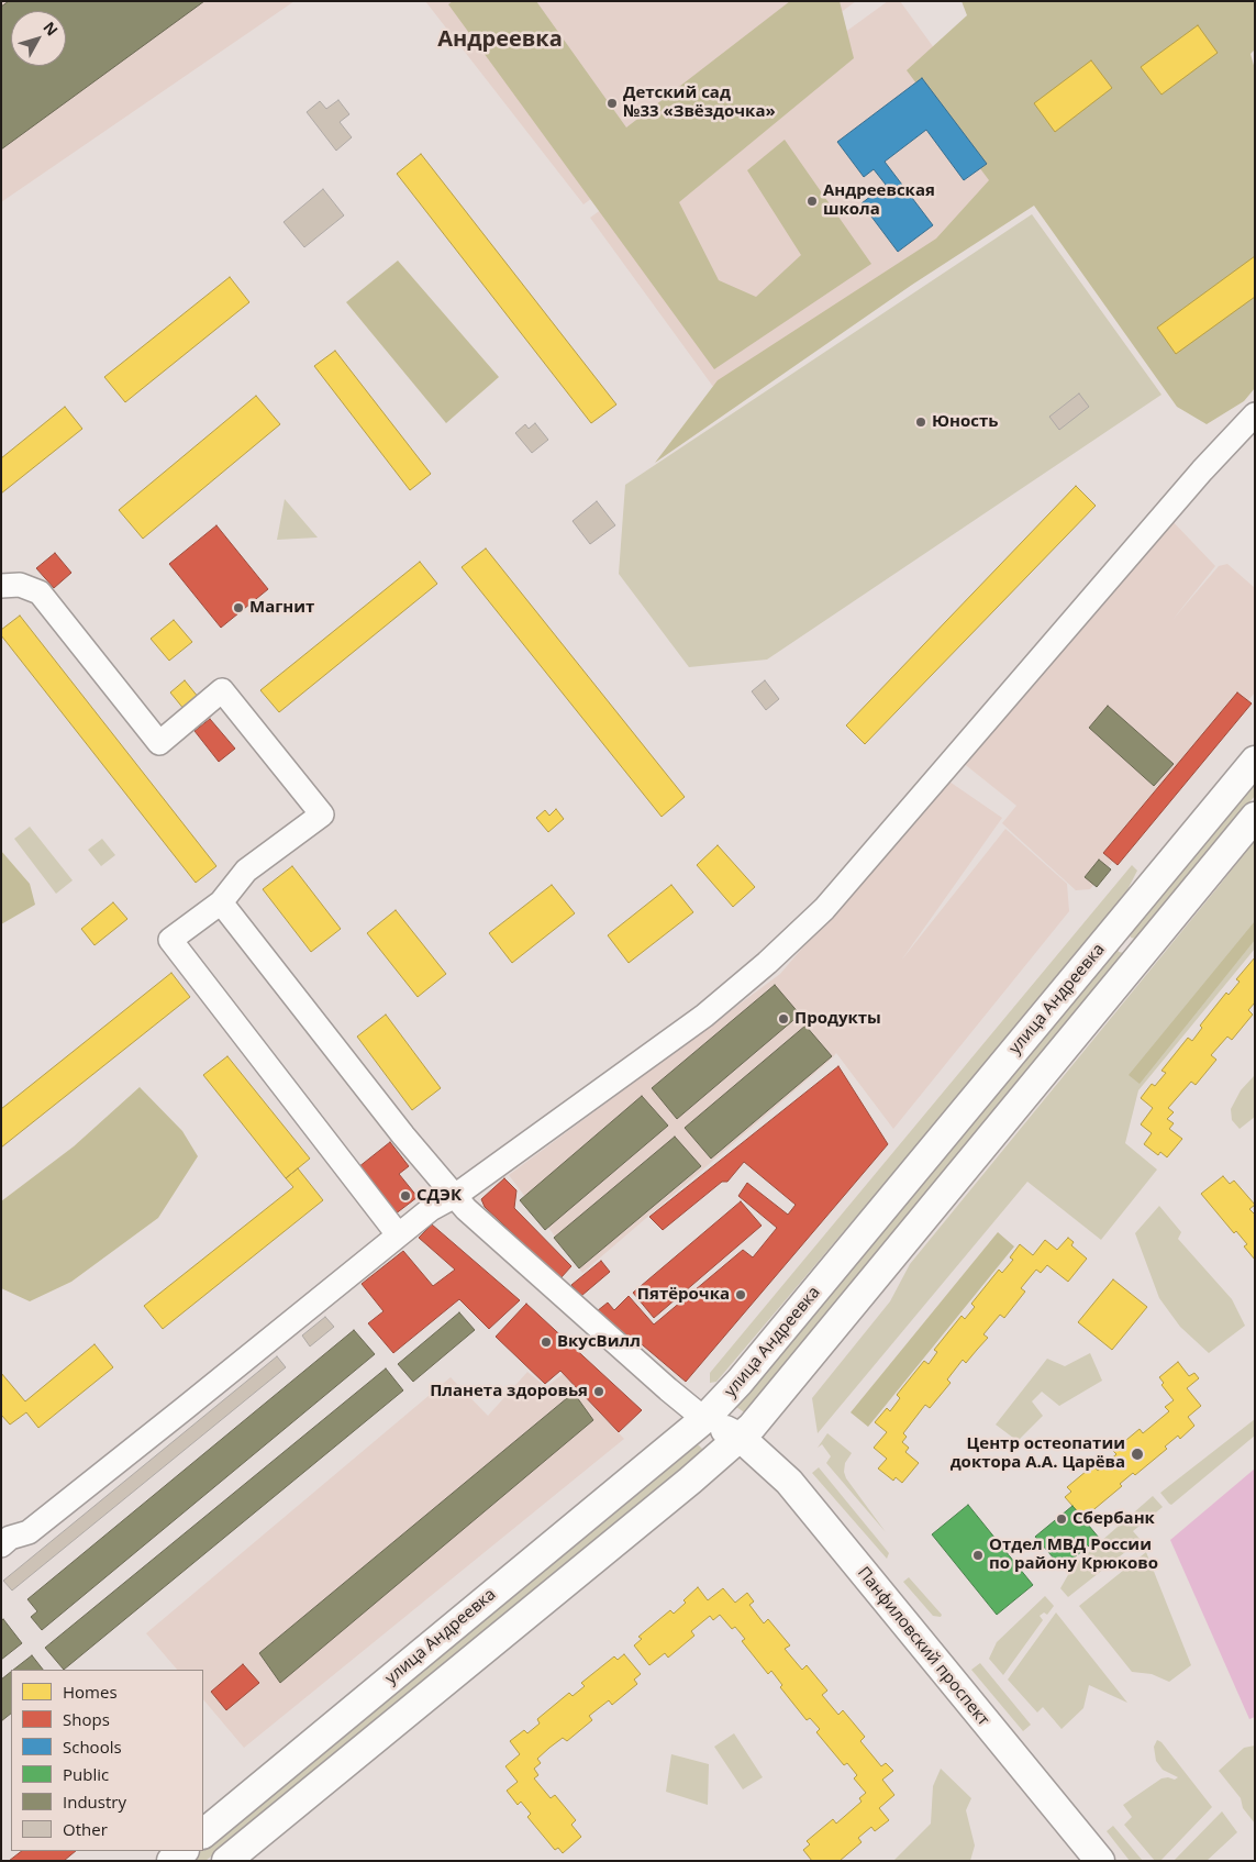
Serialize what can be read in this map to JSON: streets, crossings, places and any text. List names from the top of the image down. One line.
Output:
{"streets":{"main road":["улица Андреевка","Панфиловский проспект"]},"districts":["Андреевка"],"places":["Детский сад №33 «Звёздочка»","Андреевская школа","Юность","Магнит","Продукты","СДЭК","Пятёрочка","ВкусВилл","Планета здоровья","Центр остеопатии доктора А.А. Царёва","Сбербанк","Отдел МВД России по району Крюково"],"legend":["Homes","Shops","Schools","Public","Industry","Other"],"north":"top right"}
